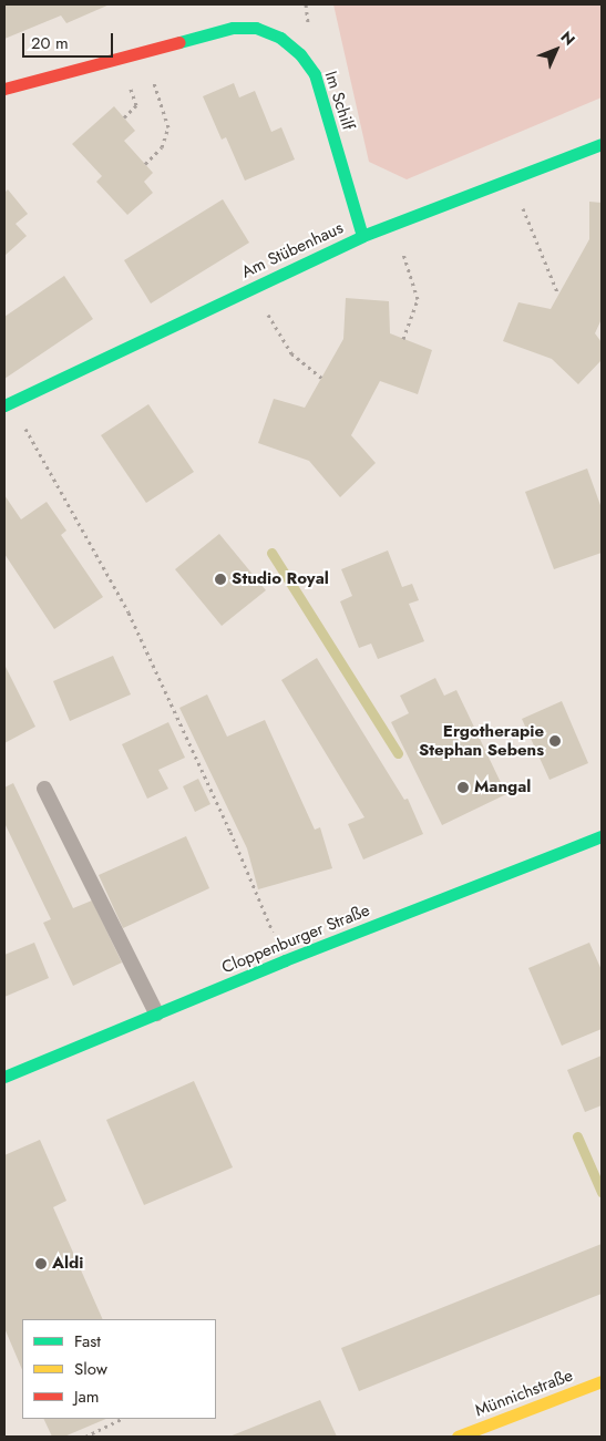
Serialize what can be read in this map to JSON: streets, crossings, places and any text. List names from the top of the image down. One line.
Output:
{"streets":{"street":["Im Schilf","Am Stübenhaus","Cloppenburger Straße","Münnichstraße"]},"crossings":[["Im Schilf","Am Stübenhaus"]],"places":["Studio Royal","Ergotherapie Stephan Sebens","Mangal","Aldi"],"legend":["Fast","Slow","Jam"],"scale_bar":"20 m","north":"top right"}
